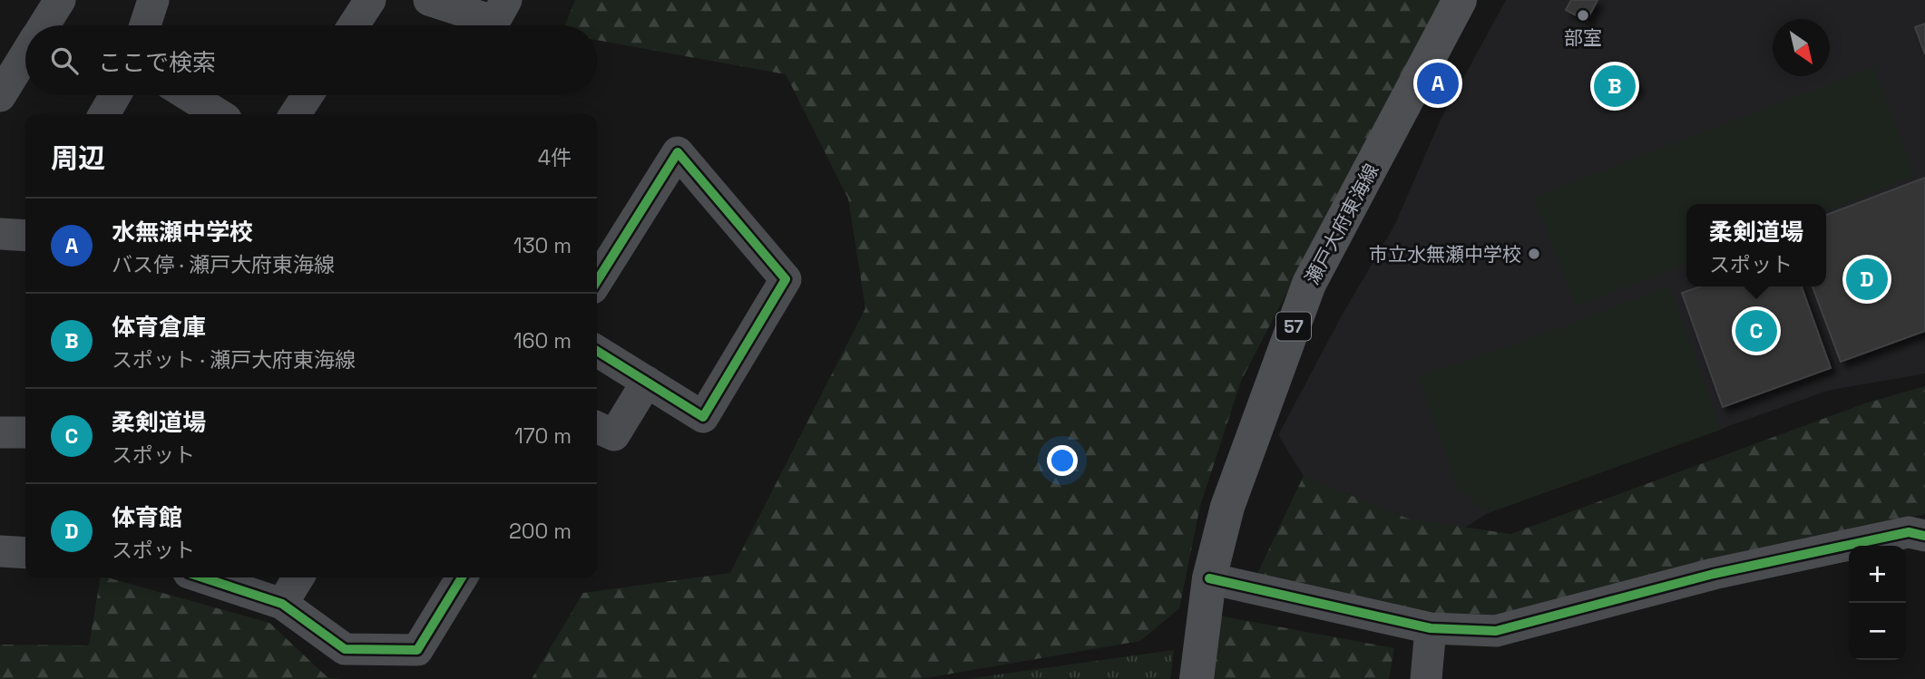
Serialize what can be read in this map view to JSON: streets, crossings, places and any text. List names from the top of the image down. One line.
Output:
{"streets":{"main road":["瀬戸大府東海線","57"]},"places":["部室","市立水無瀬中学校"],"north":"bottom right","page":{"search":"ここで検索","pins":["A","B","D","C"],"heading":["周辺","4件"],"list":[{"mark":"A","name":"水無瀬中学校","note":"バス停 · 瀬戸大府東海線","value":"130 m"},{"mark":"B","name":"体育倉庫","note":"スポット · 瀬戸大府東海線","value":"160 m"},{"mark":"C","name":"柔剣道場","note":"スポット","value":"170 m"},{"mark":"D","name":"体育館","note":"スポット","value":"200 m"}],"popup":["柔剣道場","スポット"],"map_buttons":["+","−"]}}
